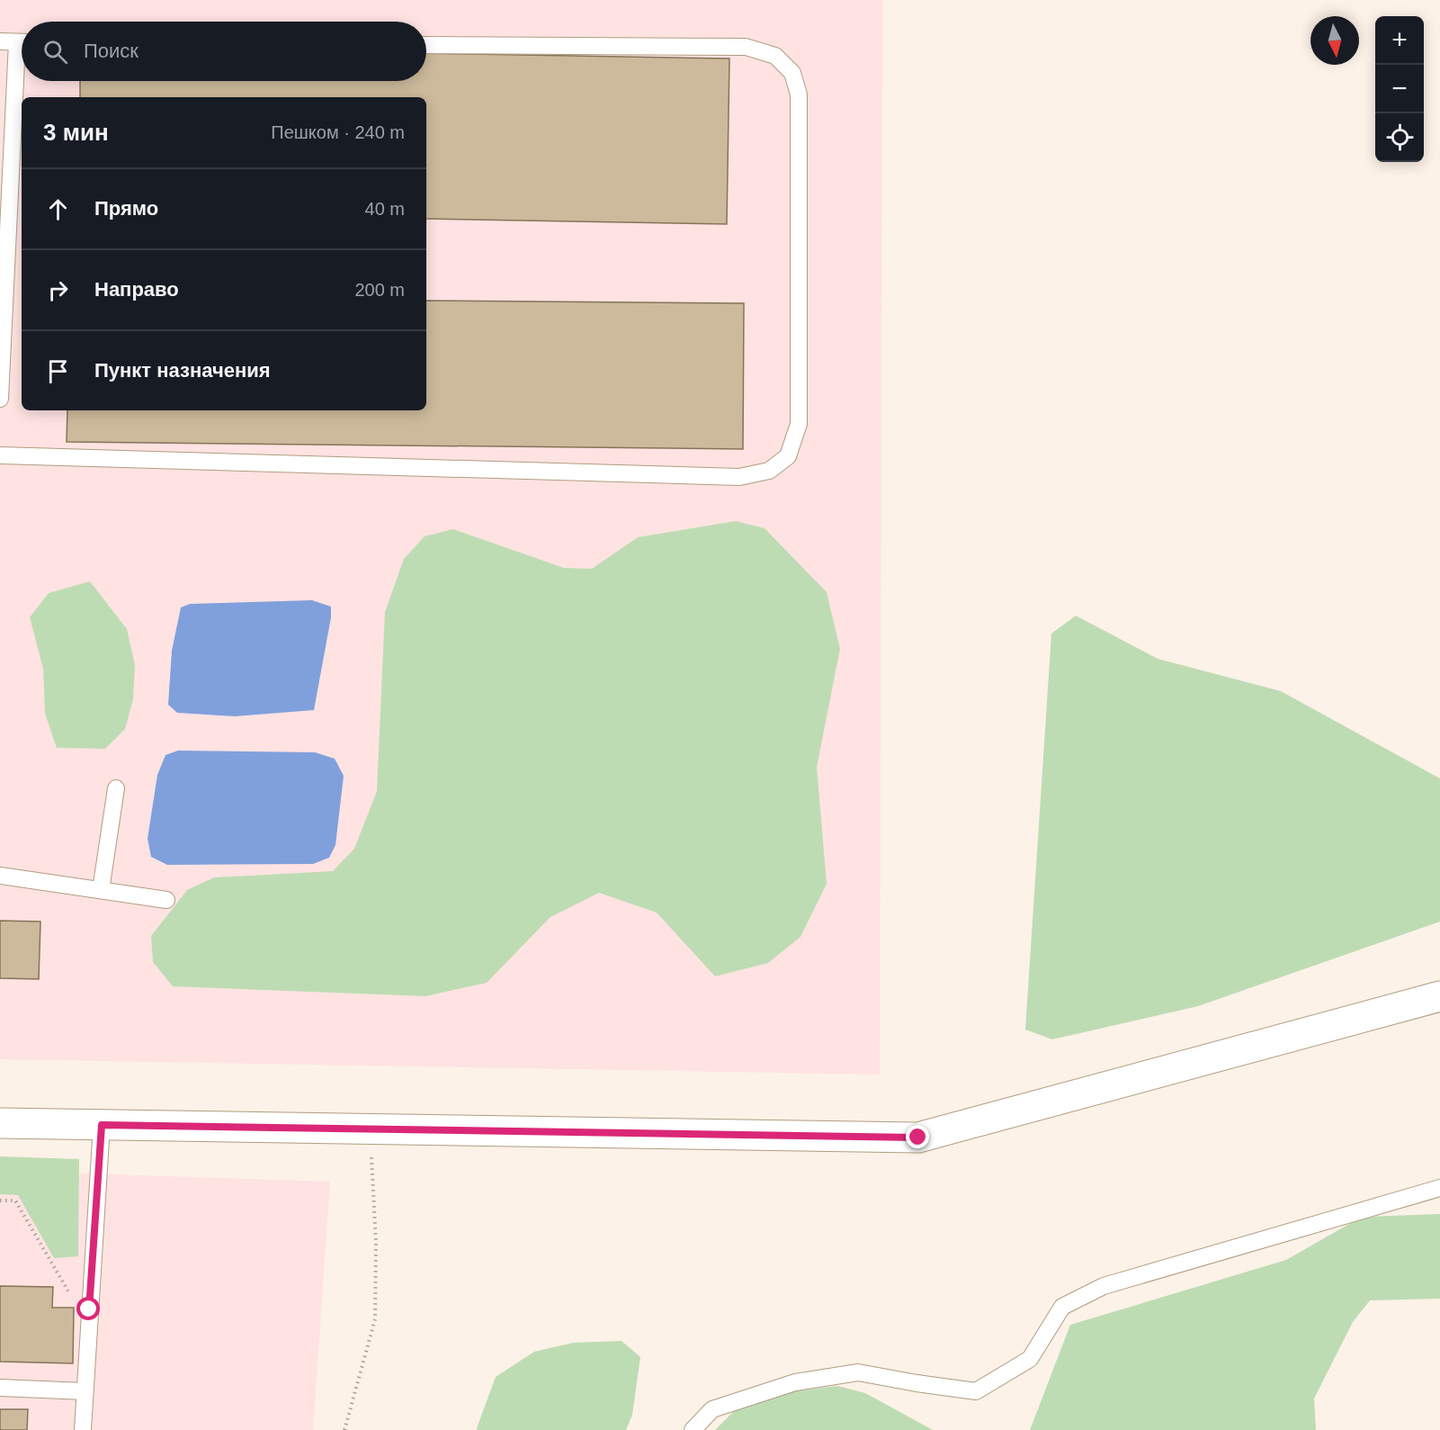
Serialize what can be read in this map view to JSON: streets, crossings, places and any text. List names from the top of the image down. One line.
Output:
{"north":"bottom","page":{"map_buttons":["+","−"],"search":"Поиск","heading":["3 мин","Пешком · 240 m"],"list":[["Прямо","40 m"],["Направо","200 m"],"Пункт назначения"]}}
